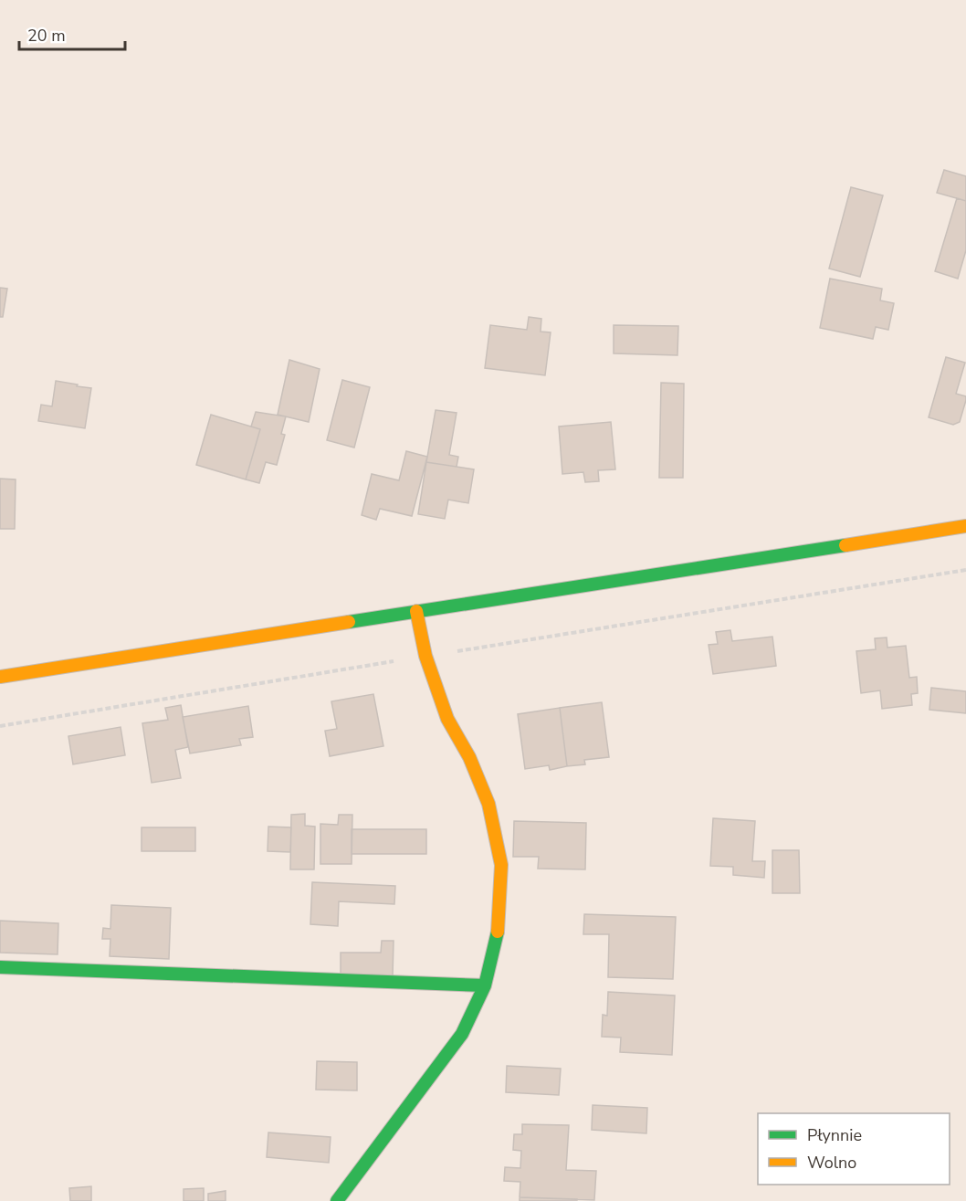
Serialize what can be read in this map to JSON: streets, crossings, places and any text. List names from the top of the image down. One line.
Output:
{"legend":["Płynnie","Wolno"],"scale_bar":"20 m"}
